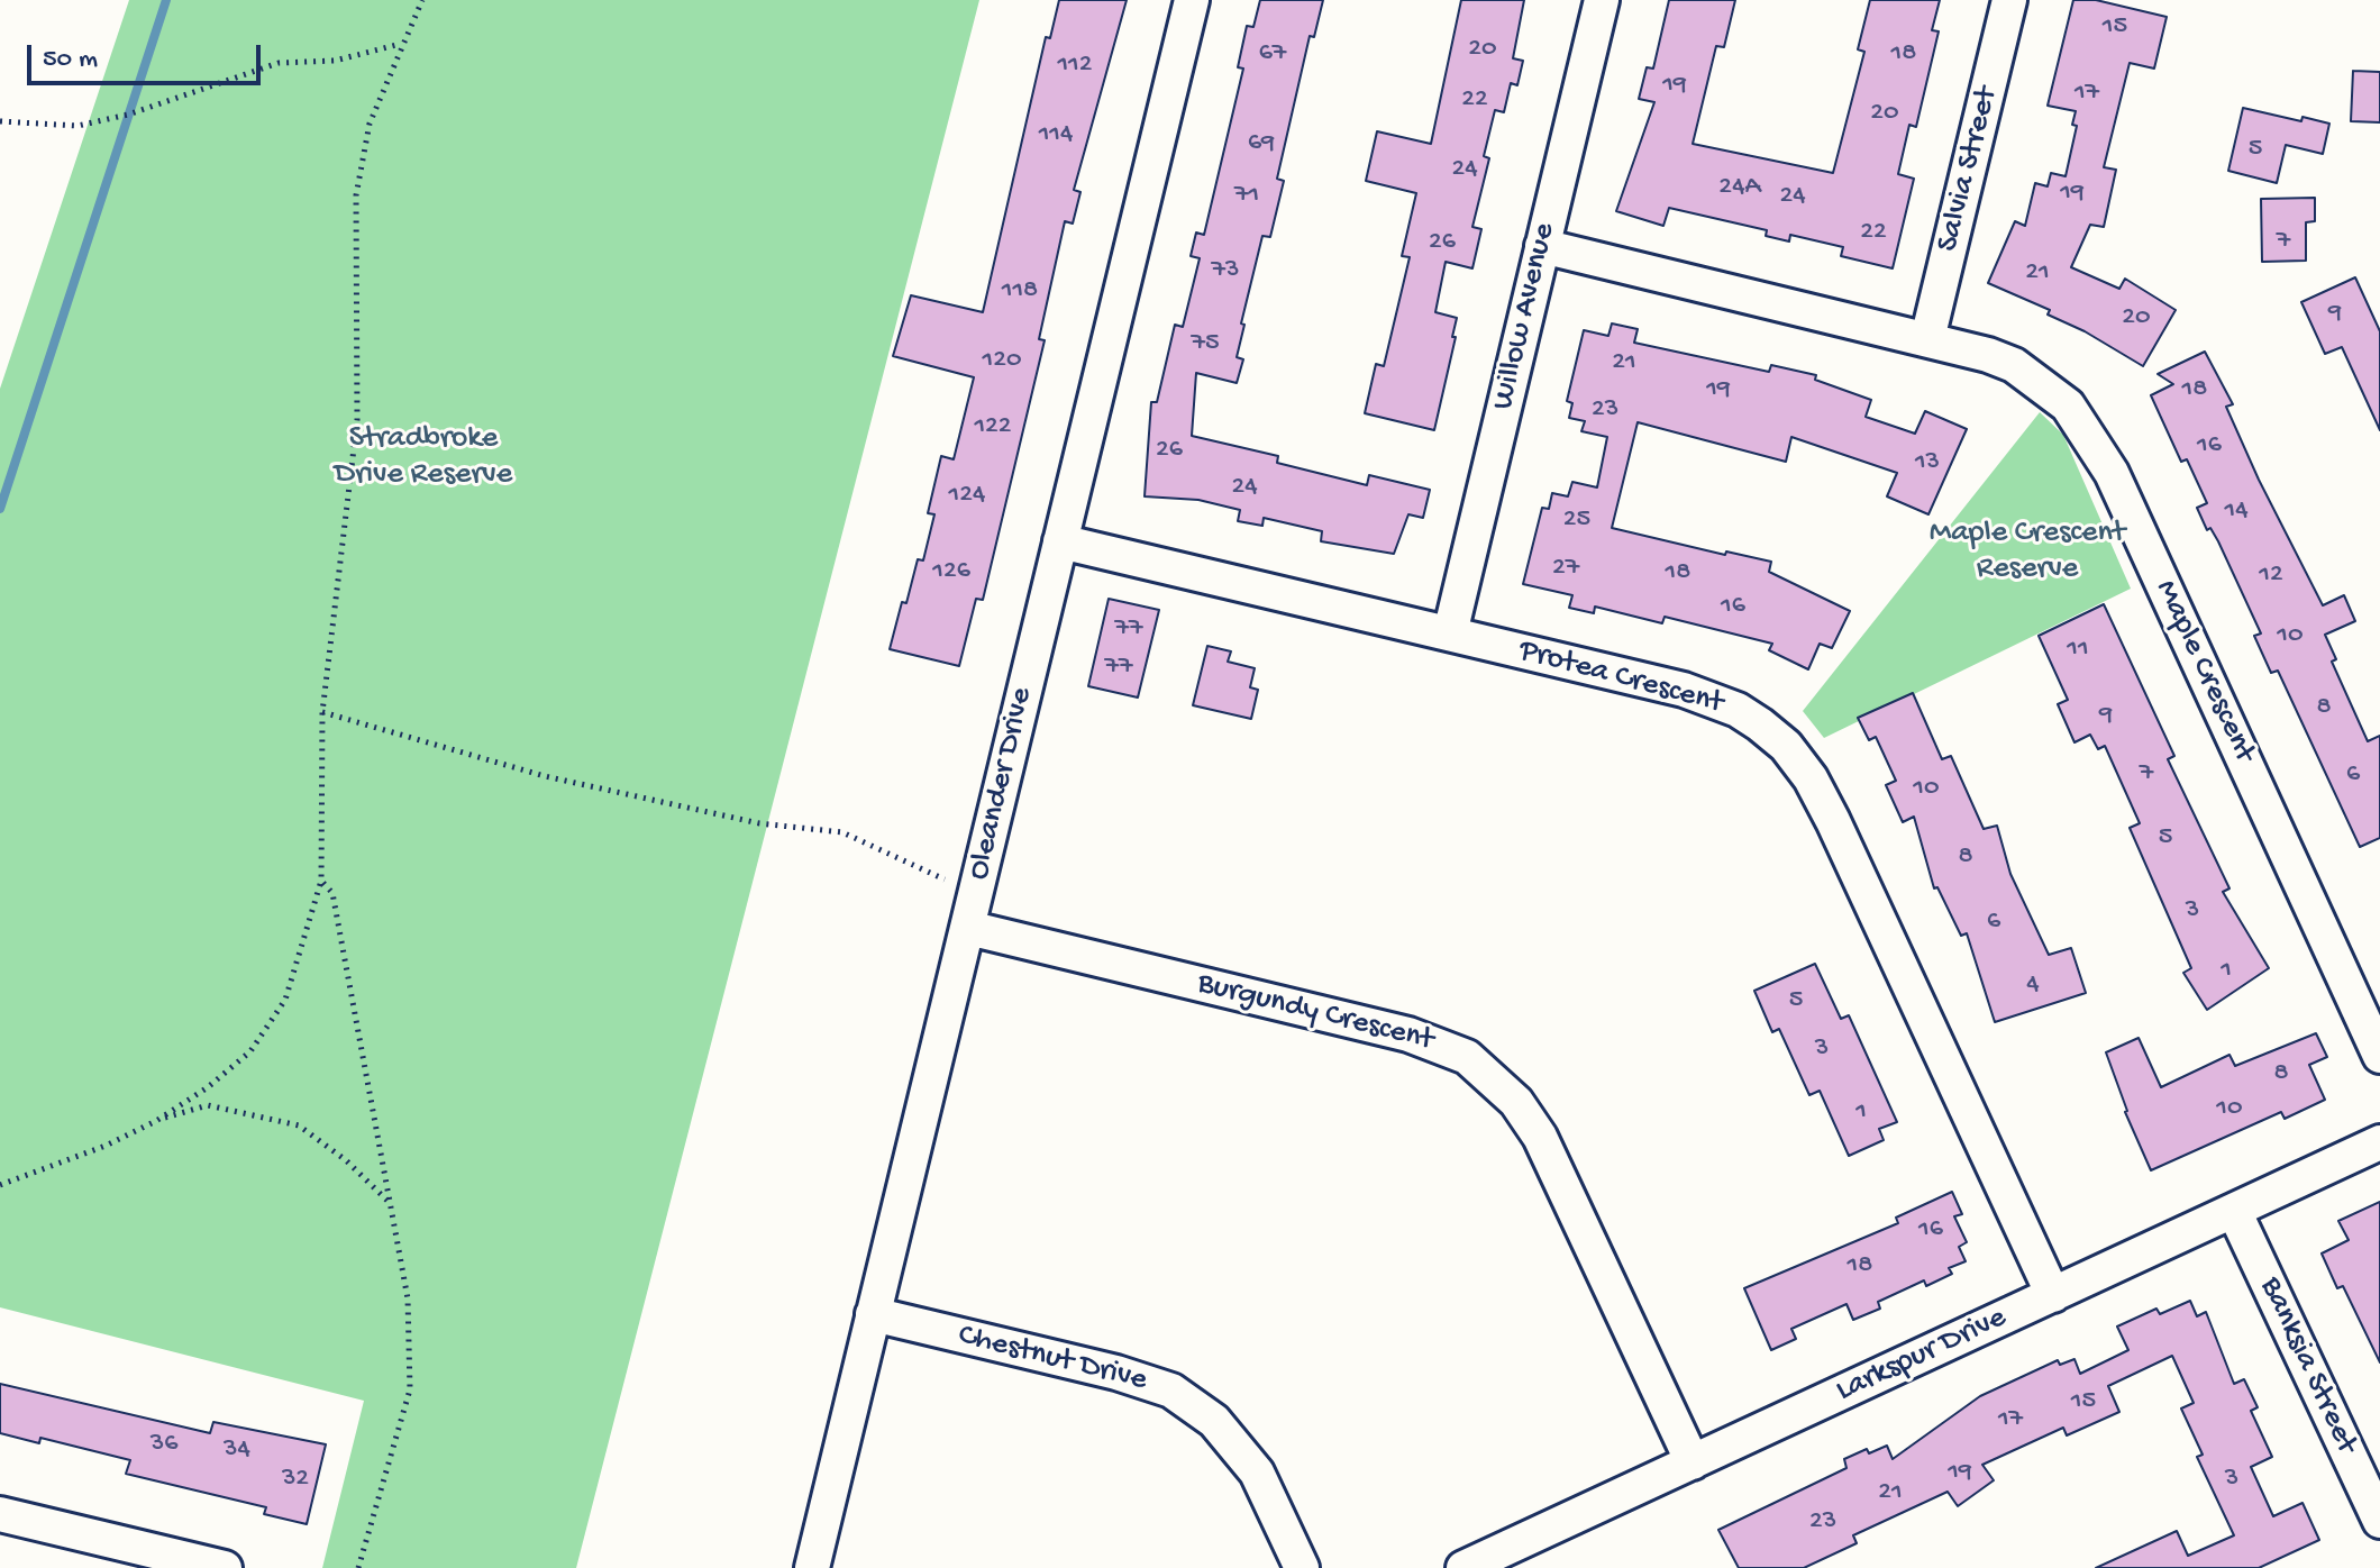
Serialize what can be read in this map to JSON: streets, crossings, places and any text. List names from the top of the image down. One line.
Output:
{"streets":{"street":["Salvia Street","Willow Avenue","Maple Crescent","Protea Crescent","Oleander Drive","Burgundy Crescent","Larkspur Drive","Chestnut Drive","Banksia Street"]},"crossings":[["Salvia Street","Maple Crescent"],["Willow Avenue","Maple Crescent"],["Willow Avenue","Protea Crescent"],["Protea Crescent","Oleander Drive"],["Protea Crescent","Larkspur Drive"],["Oleander Drive","Burgundy Crescent"],["Oleander Drive","Chestnut Drive"],["Burgundy Crescent","Larkspur Drive"],["Larkspur Drive","Banksia Street"]],"parks":["Stradbroke Drive Reserve","Maple Crescent Reserve"],"house_numbers":["15","20","67","18","112","19","17","22","20","114","69","5","24","24A","19","71","24","22","7","26","73","21","118","9","20","75","120","21","19","18","23","122","16","26","13","24","124","14","25","27","126","18","12","16","77","10","11","77","8","9","7","6","10","5","8","3","6","1","4","5","3","8","10","1","16","18","15","17","36","34","19","32","3","21","23"],"scale_bar":"50 m"}
